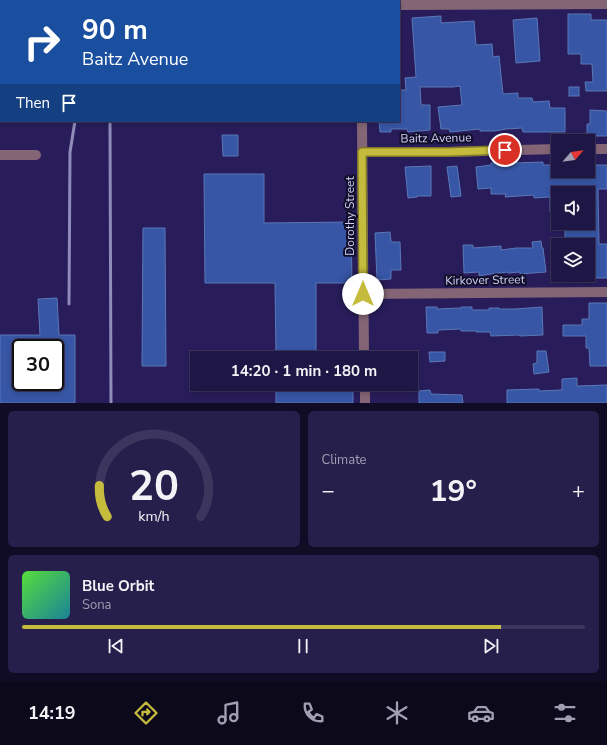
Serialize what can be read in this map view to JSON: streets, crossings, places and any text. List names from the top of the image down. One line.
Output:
{"streets":{"street":["Baitz Avenue","Dorothy Street","Kirkover Street"]},"crossings":[["Baitz Avenue","Dorothy Street"],["Dorothy Street","Kirkover Street"]],"north":"top right","page":{"turn":["90 m","Baitz Avenue"],"then":"Then","limit":"30","trip":"14:20 · 1 min · 180 m","tile":"Climate","heat":["−","19°","+"],"song":["Blue Orbit","Sona"],"tabs":"14:19","gauge":["20","km/h"]}}
